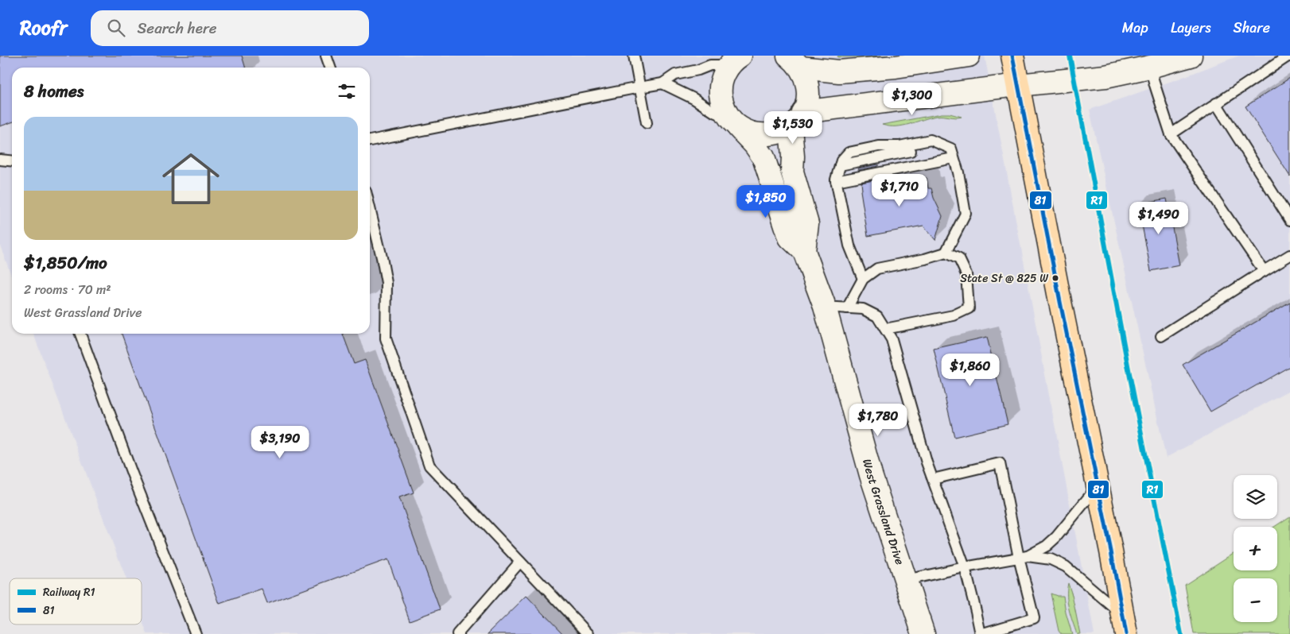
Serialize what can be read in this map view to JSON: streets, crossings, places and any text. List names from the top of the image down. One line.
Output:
{"streets":{"street":["West Grassland Drive"]},"places":["State St @ 825 W"],"lines":["rail line R1","transit line 81"],"legend":["Railway R1","81"],"page":{"header":"Roofr","search":"Search here","nav":["Map","Layers","Share"],"heading":"8 homes","price":["$1,300","$1,530","$1,710","$1,850","$1,490","$1,860","$1,780","$3,190"],"list":[{"name":"$1,850/mo","note":"2 rooms · 70 m² · West Grassland Drive"}],"map_buttons":["+","−"]}}
